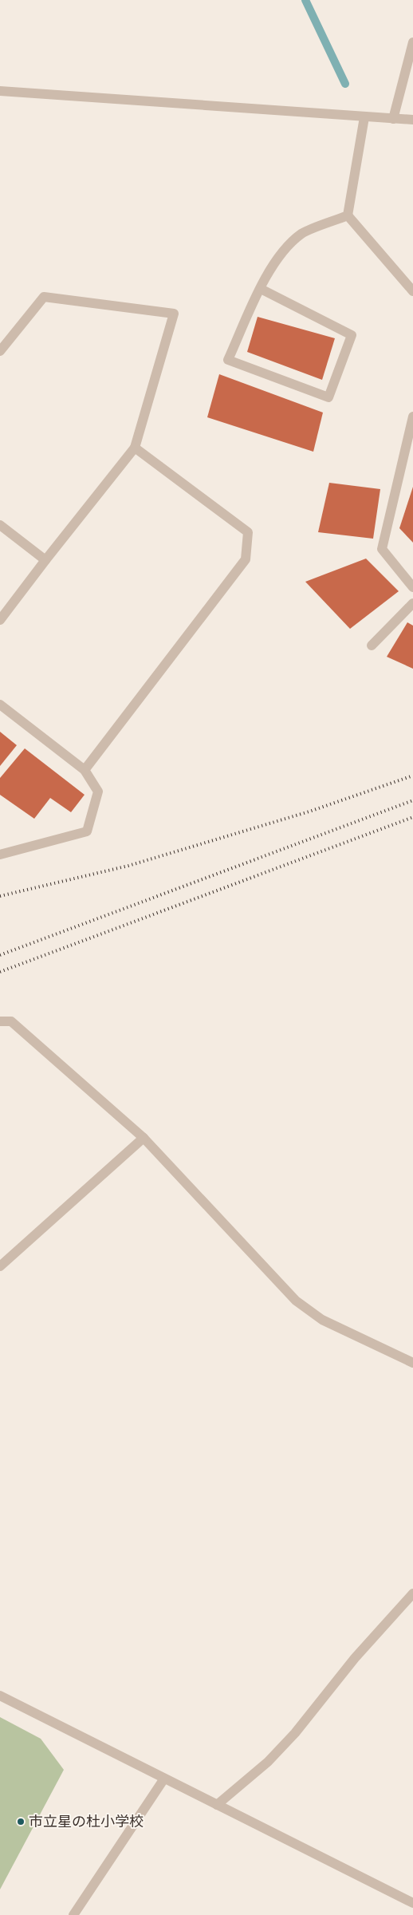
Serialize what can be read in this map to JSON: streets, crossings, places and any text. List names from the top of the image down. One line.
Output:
{"places":["市立星の杜小学校"]}
